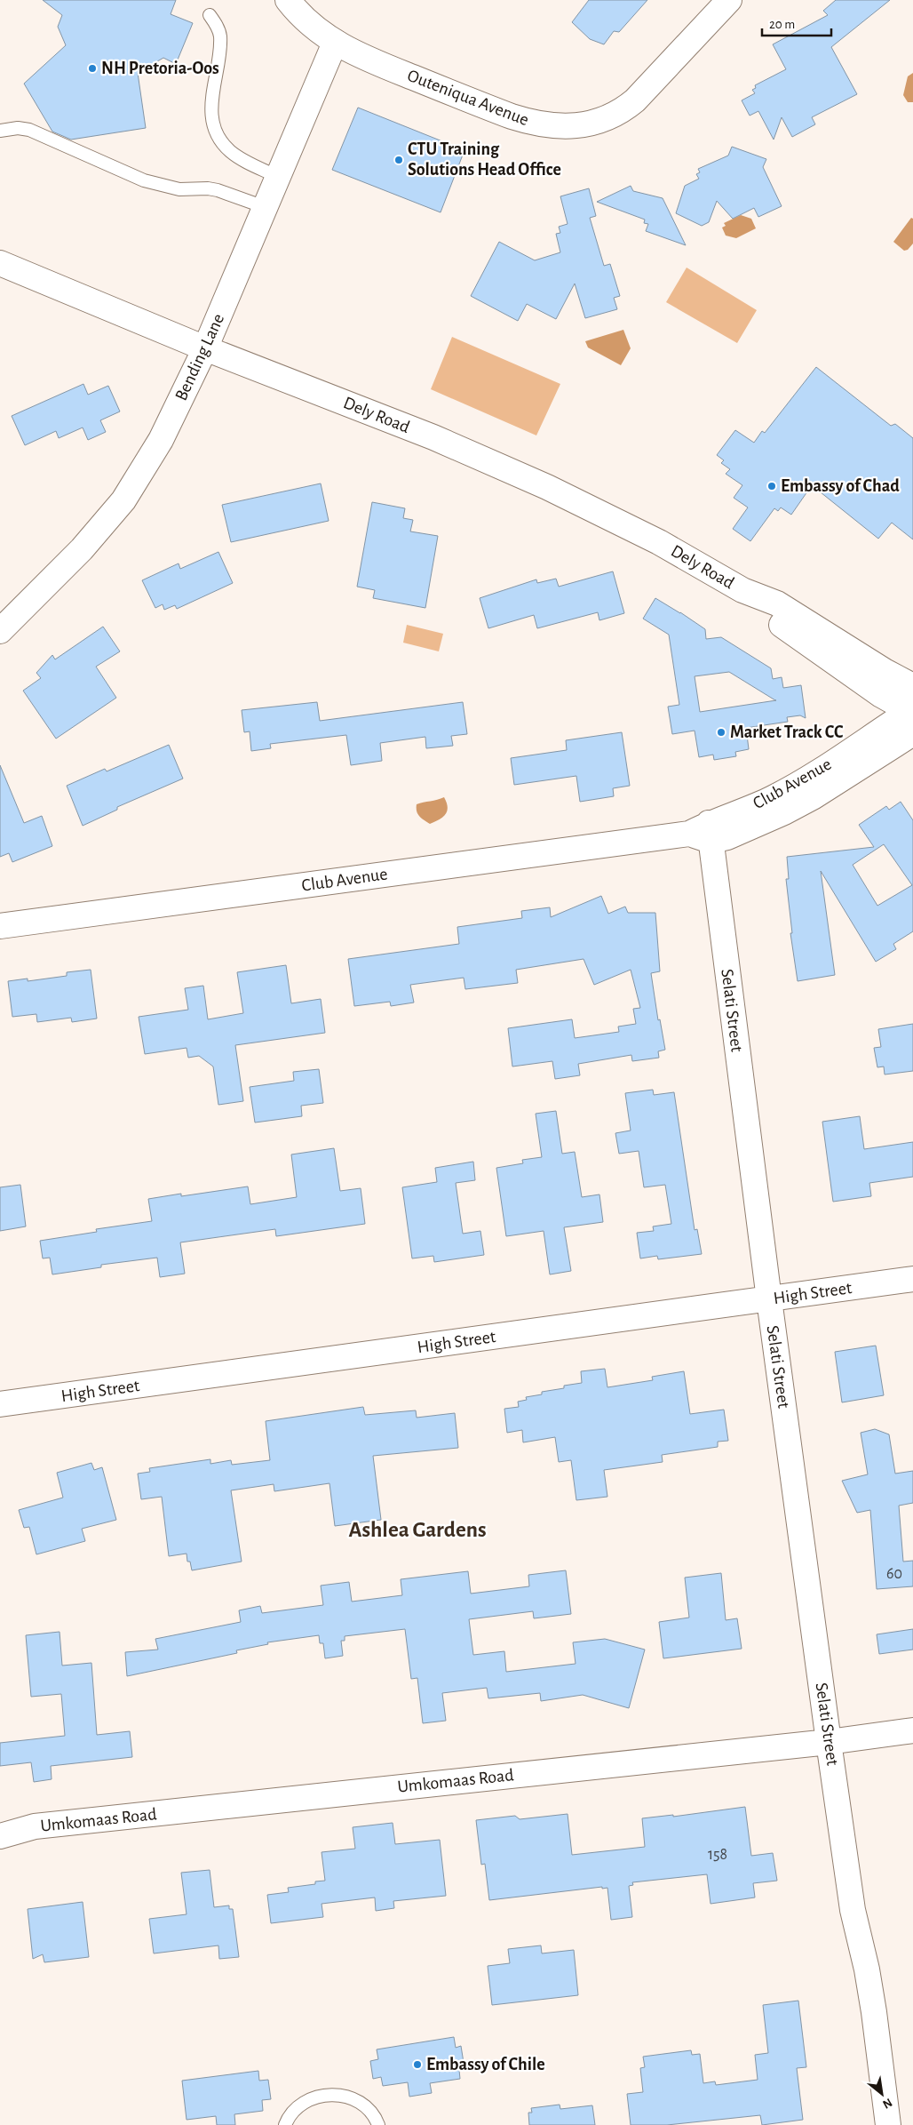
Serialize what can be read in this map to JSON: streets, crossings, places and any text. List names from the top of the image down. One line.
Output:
{"streets":{"street":["Outeniqua Avenue","Bending Lane","Dely Road","Club Avenue","Selati Street","High Street","Umkomaas Road"]},"crossings":[["Outeniqua Avenue","Bending Lane"],["Bending Lane","Dely Road"],["Dely Road","Club Avenue"],["Club Avenue","Selati Street"],["Selati Street","High Street"],["Selati Street","Umkomaas Road"]],"districts":["Ashlea Gardens"],"places":["NH Pretoria-Oos","CTU Training Solutions Head Office","Embassy of Chad","Market Track CC","Embassy of Chile"],"house_numbers":["60","158"],"scale_bar":"20 m","north":"bottom right"}
